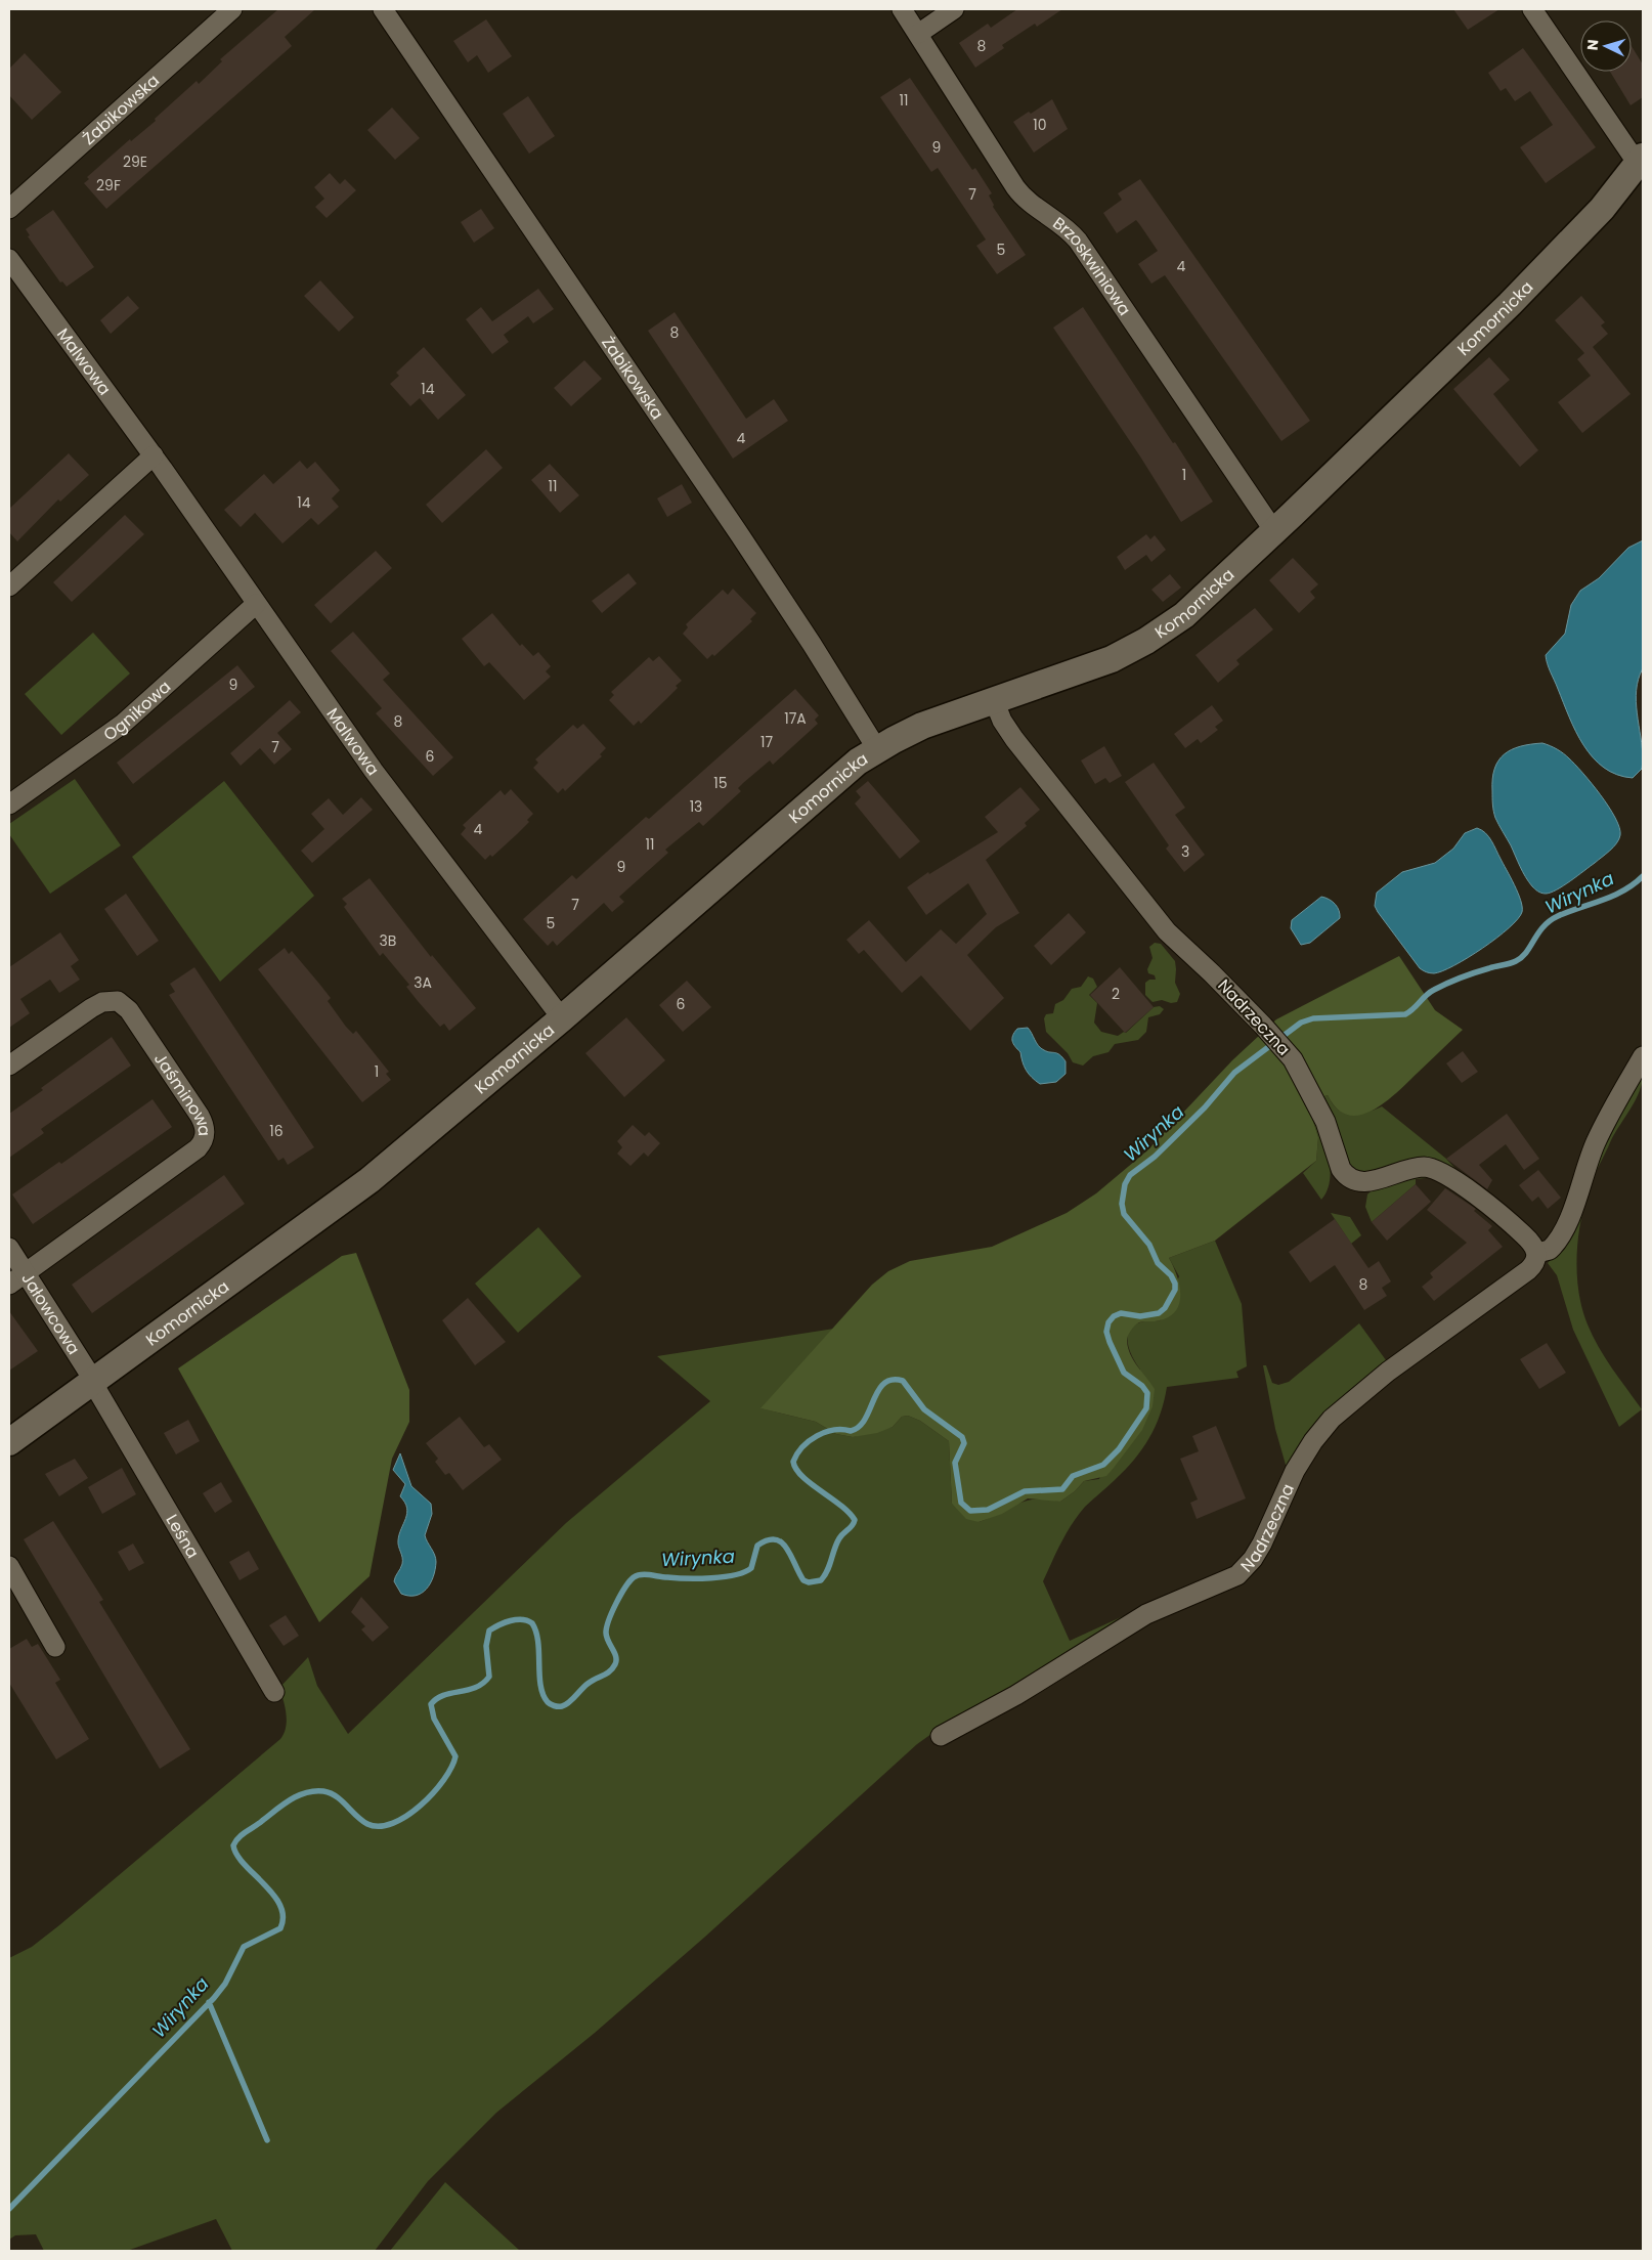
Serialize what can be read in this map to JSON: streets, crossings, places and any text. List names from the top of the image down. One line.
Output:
{"streets":{"street":["Żabikowska","Brzoskwiniowa","Komornicka","Malwowa","Ognikowa","Nadrzeczna","Jaśminowa","Jałowcowa","Leśna"]},"crossings":[["Żabikowska","Komornicka"],["Brzoskwiniowa","Komornicka"],["Komornicka","Malwowa"],["Komornicka","Nadrzeczna"],["Komornicka","Jałowcowa"],["Komornicka","Leśna"],["Malwowa","Ognikowa"],["Jaśminowa","Jałowcowa"],["Jałowcowa","Leśna"]],"water":["Wirynka"],"house_numbers":["8","11","10","9","29E","29F","7","5","4","8","14","4","1","11","14","9","17A","8","17","7","6","15","13","4","11","3","9","7","5","3B","3A","2","6","1","16","8"],"north":"left"}
